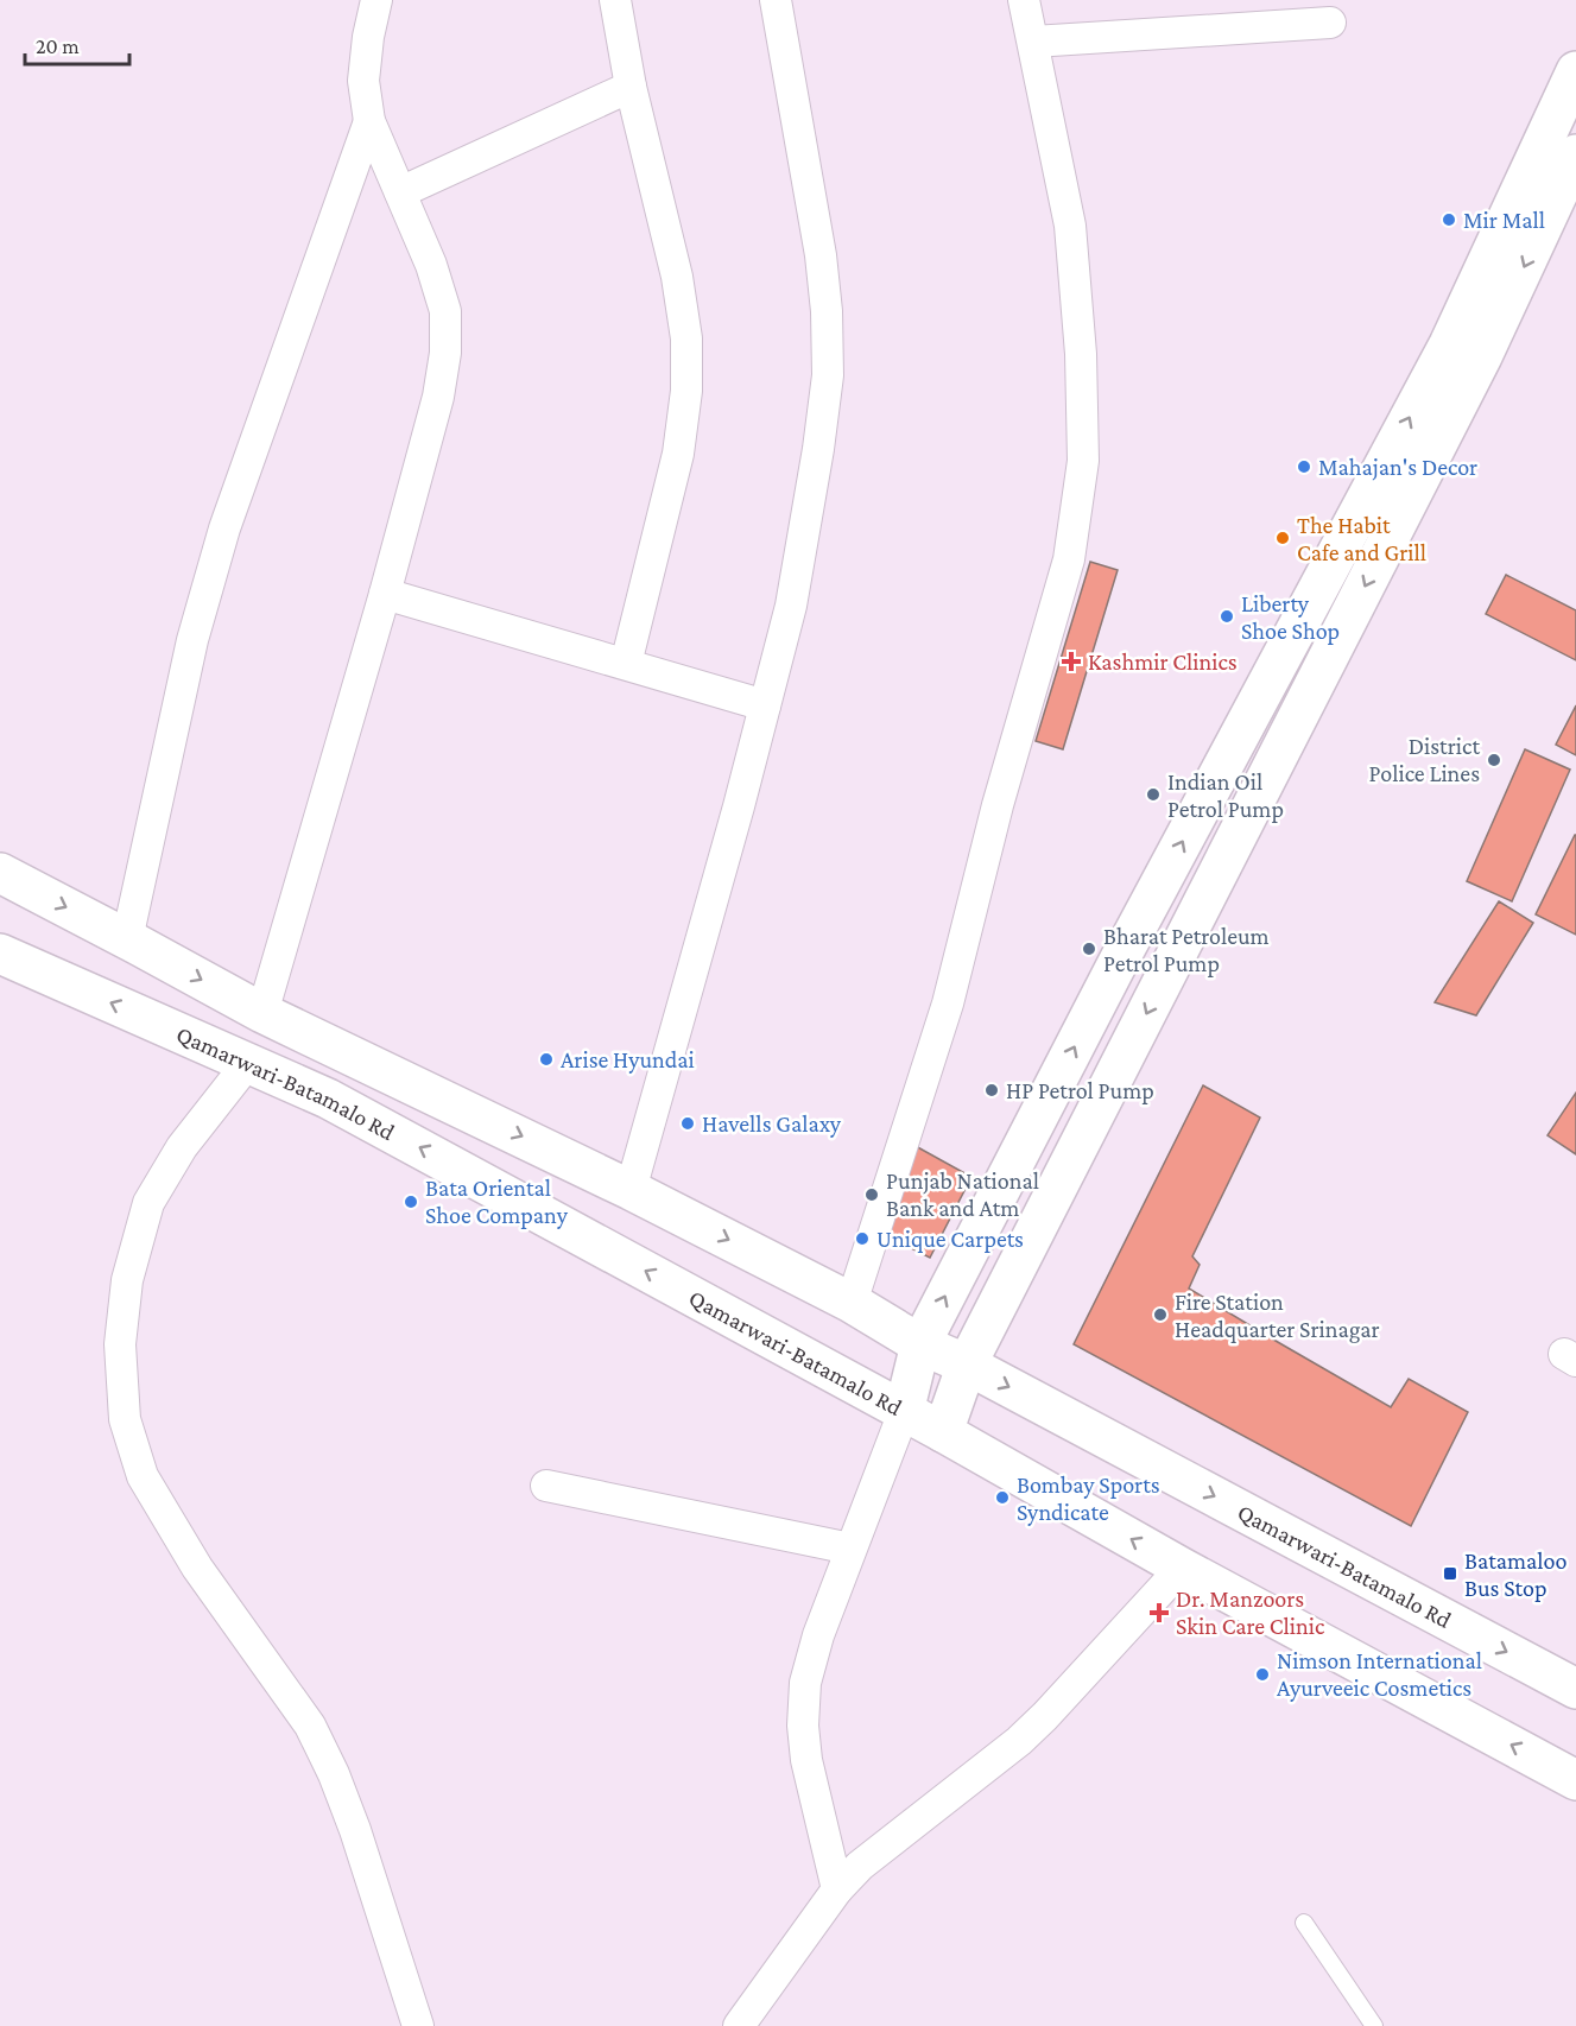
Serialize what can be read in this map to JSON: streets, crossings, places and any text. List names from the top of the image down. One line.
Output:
{"streets":{"main road":["Qamarwari-Batamalo Rd"]},"places":{"other":["Mir Mall","Mahajan's Decor","The Habit Cafe and Grill","Liberty Shoe Shop","District Police Lines","Indian Oil Petrol Pump","Bharat Petroleum Petrol Pump","Arise Hyundai","HP Petrol Pump","Havells Galaxy","Punjab National Bank and Atm","Bata Oriental Shoe Company","Unique Carpets","Fire Station Headquarter Srinagar","Bombay Sports Syndicate","Nimson International Ayurveeic Cosmetics"],"health":["Kashmir Clinics","Dr. Manzoors Skin Care Clinic"],"transit":["Batamaloo Bus Stop"]},"scale_bar":"20 m"}
